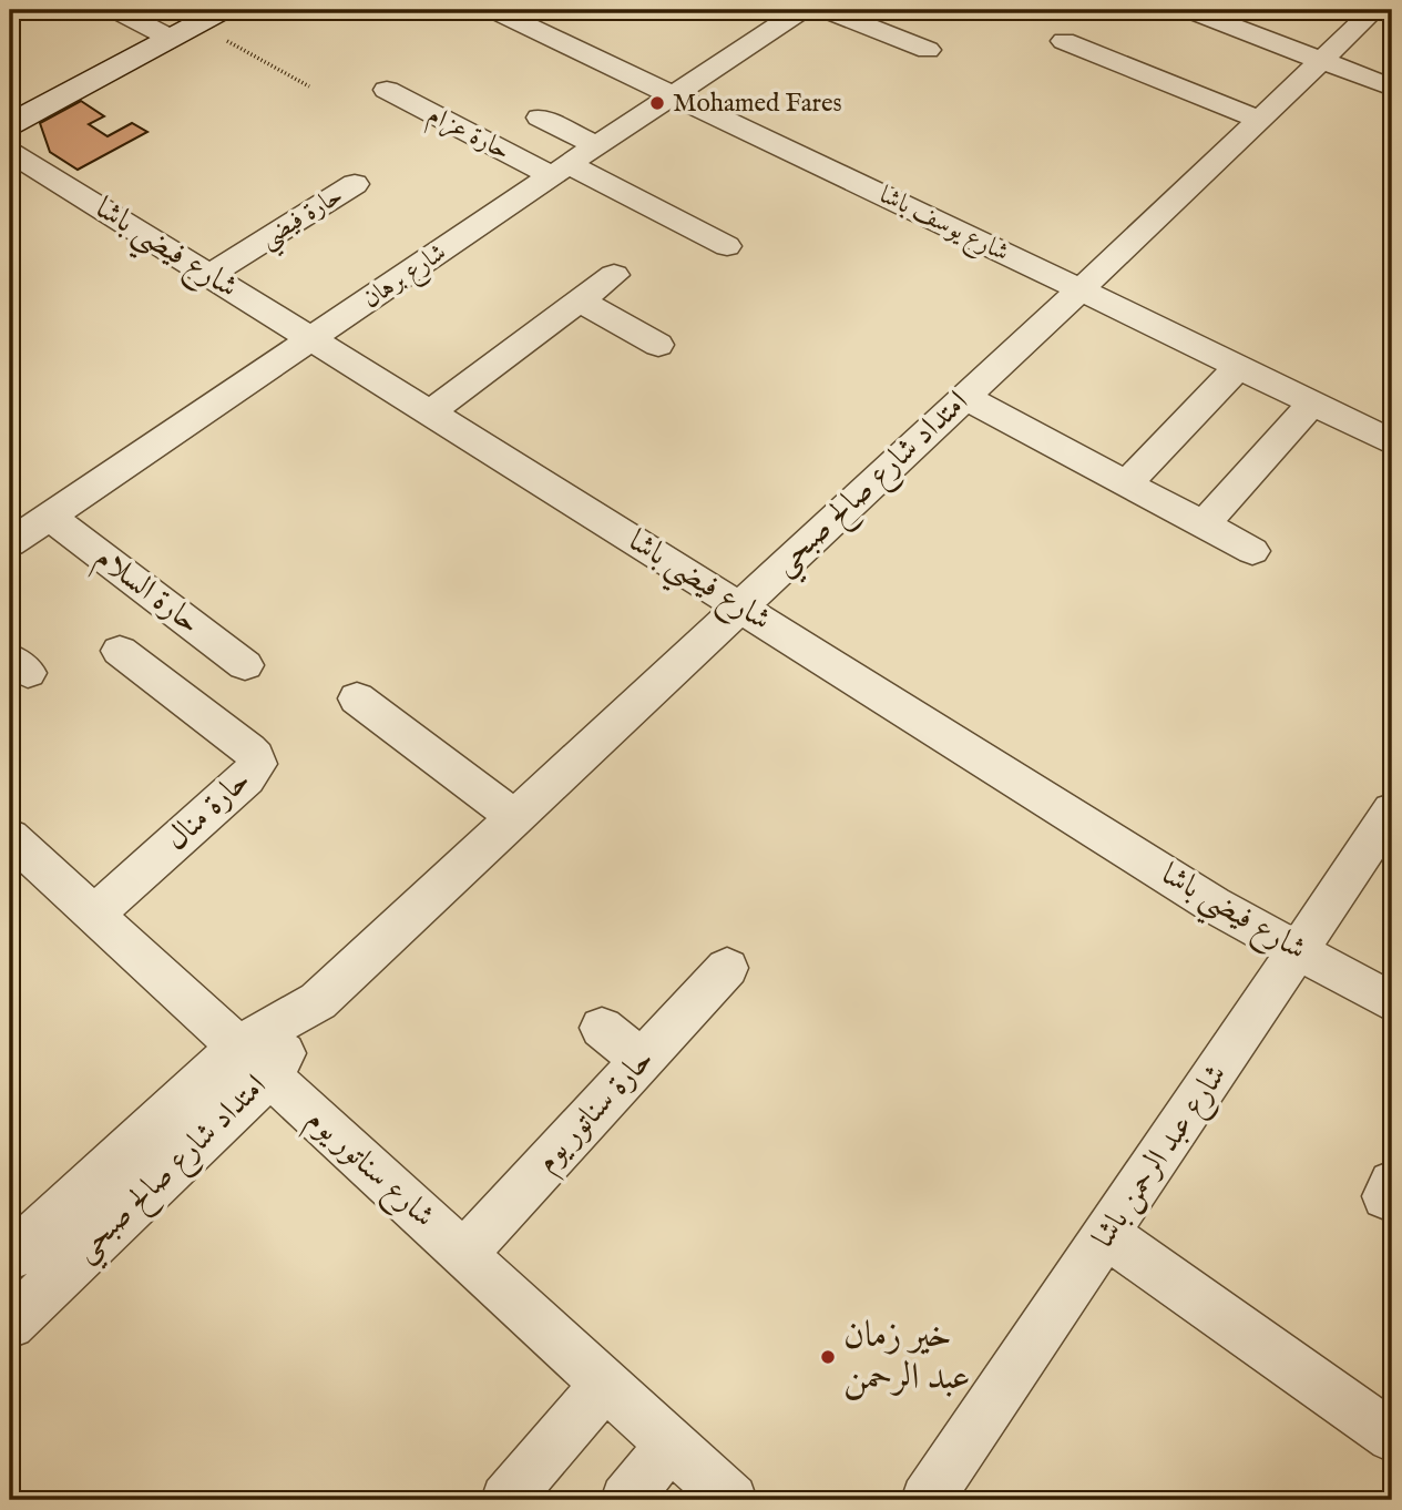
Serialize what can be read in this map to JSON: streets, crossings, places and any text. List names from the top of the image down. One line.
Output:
{"streets":{"street":["حارة عزام","حارة فيضي","شارع يوسف باشا","شارع فيضي باشا","شارع برهان","امتداد شارع صالح صبحي","حارة السلام","حارة منال","حارة سناتور يوم","شارع عبد الرحمن باشا","شارع سناتور يوم"]},"crossings":[["حارة عزام","شارع برهان"],["حارة فيضي","شارع فيضي باشا"],["شارع يوسف باشا","شارع برهان"],["شارع يوسف باشا","امتداد شارع صالح صبحي"],["شارع فيضي باشا","شارع برهان"],["شارع فيضي باشا","امتداد شارع صالح صبحي"],["شارع فيضي باشا","شارع عبد الرحمن باشا"],["شارع برهان","حارة السلام"],["امتداد شارع صالح صبحي","شارع سناتور يوم"],["حارة منال","شارع سناتور يوم"],["حارة سناتور يوم","شارع سناتور يوم"]],"places":["Mohamed Fares","خير زمان عبد الرحمن"]}
